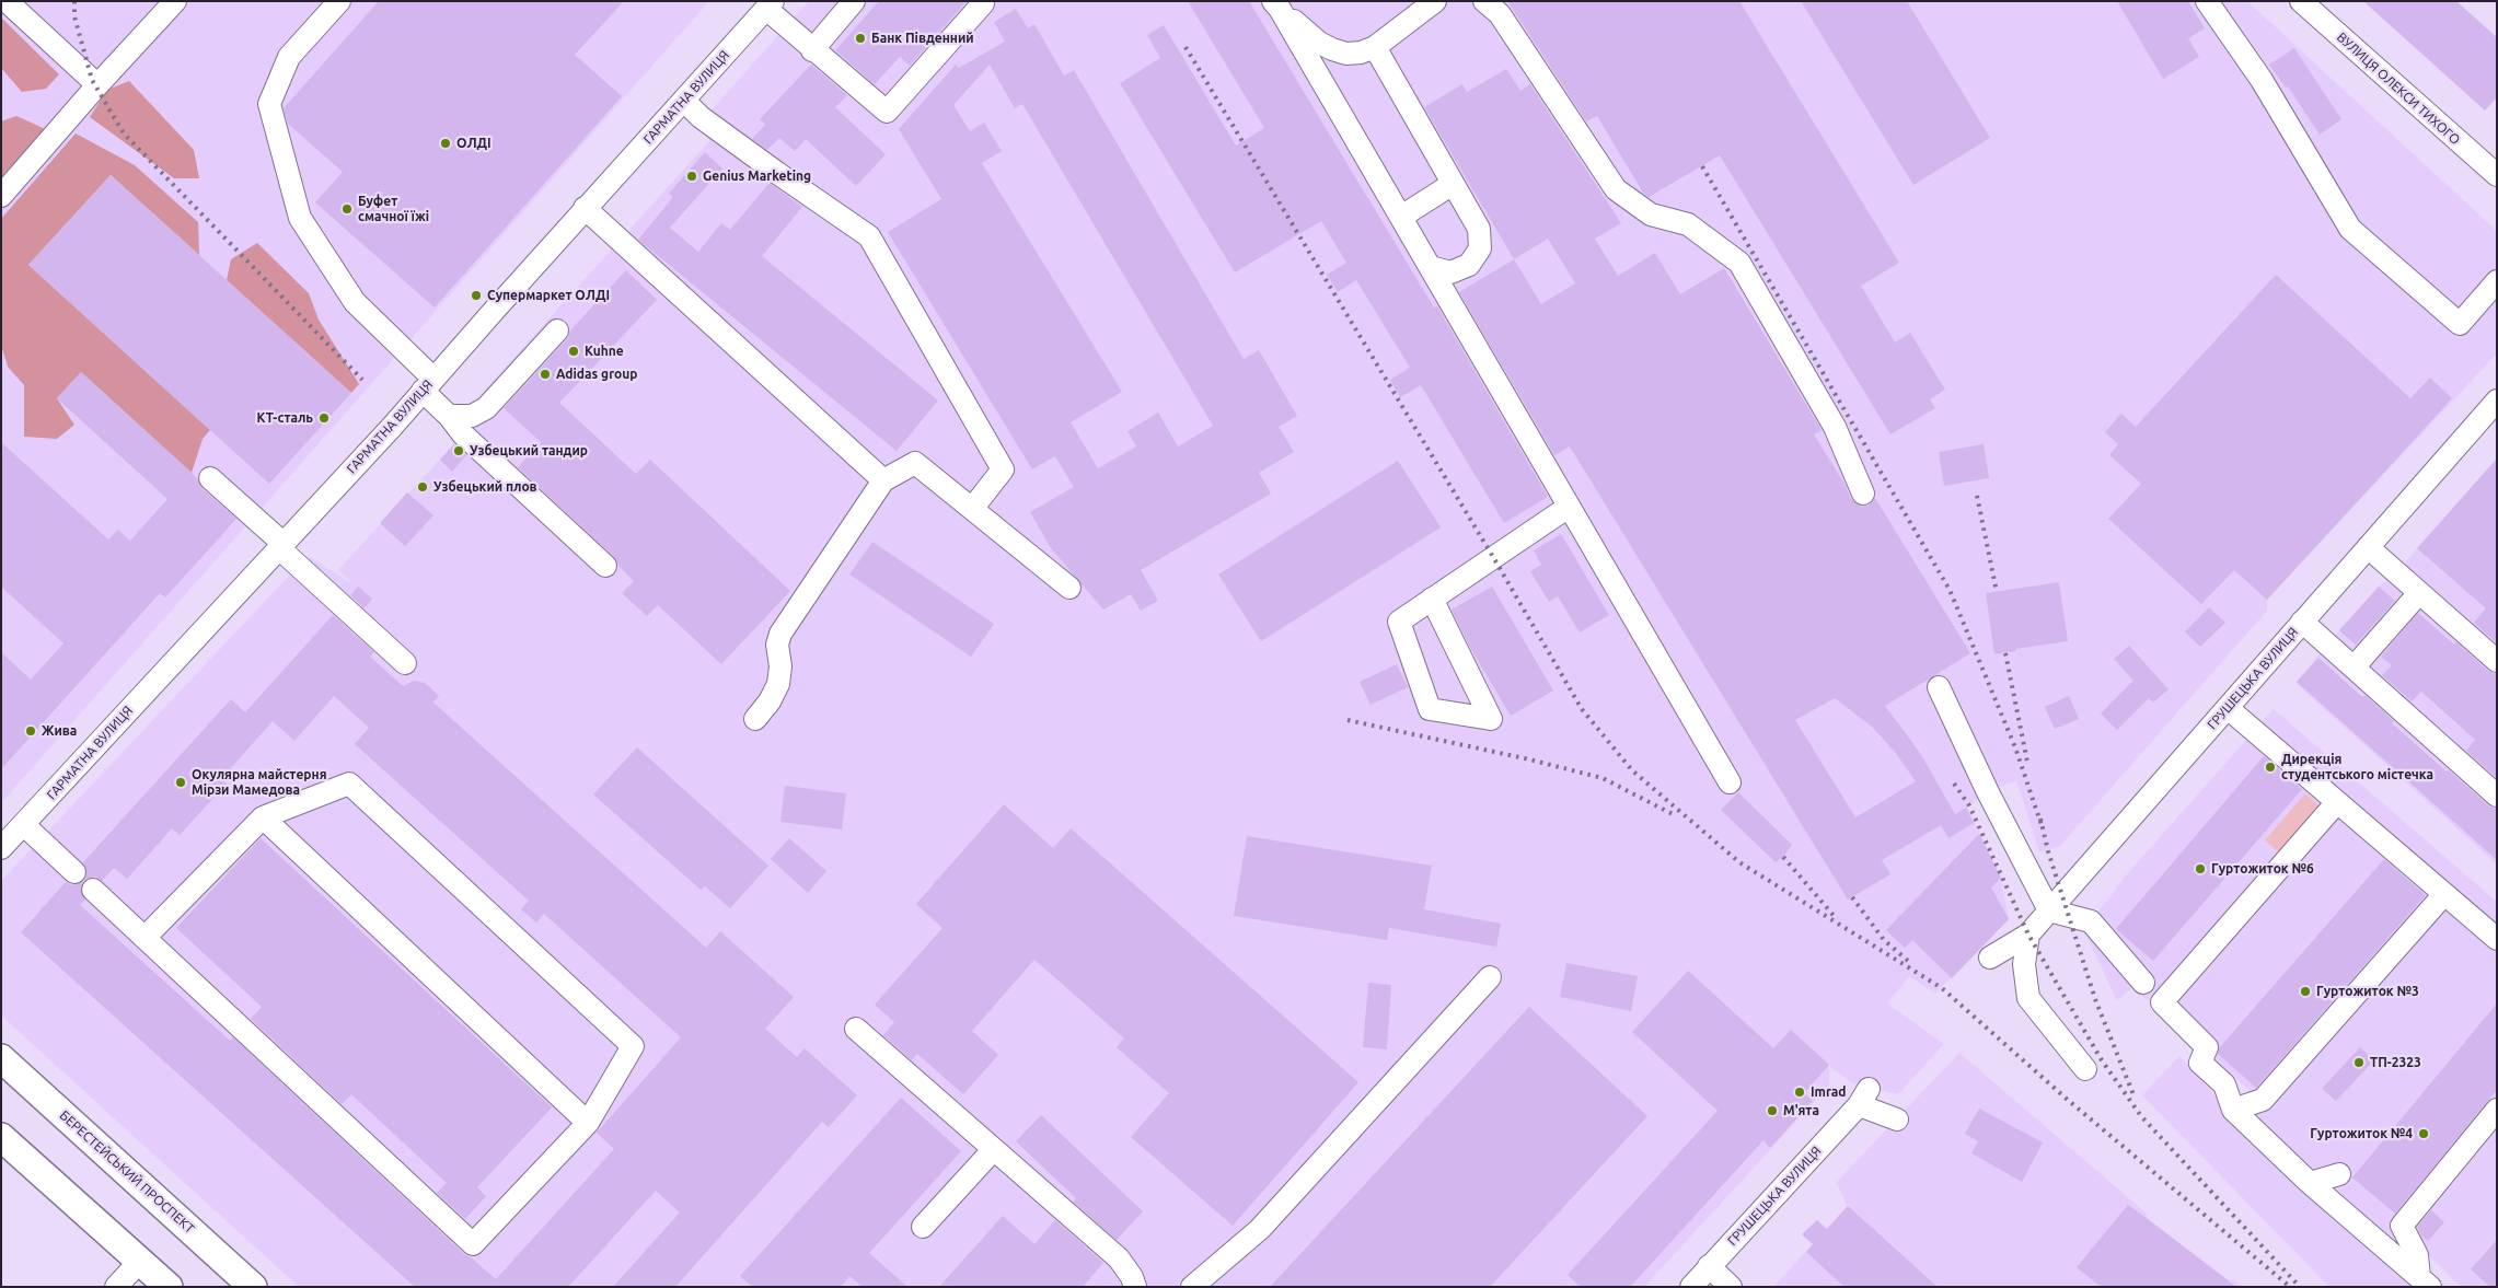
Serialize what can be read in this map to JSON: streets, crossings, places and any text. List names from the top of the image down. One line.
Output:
{"streets":{"main road":["БЕРЕСТЕЙСЬКИЙ ПРОСПЕКТ"],"street":["ВУЛИЦЯ ОЛЕКСИ ТИХОГО","ГАРМАТНА ВУЛИЦЯ","ГРУШЕЦЬКА ВУЛИЦЯ"]},"places":["Банк Південний","ОЛДІ","Genius Marketing","Буфет смачної їжі","Супермаркет ОЛДІ","Kuhne","Adidas group","КТ-сталь","Узбецький тандир","Узбецький плов","Жива","Дирекція студентського містечка","Окулярна майстерня Мірзи Мамедова","Гуртожиток №6","Гуртожиток №3","ТП-2323","Imrad","М'ята","Гуртожиток №4"]}
